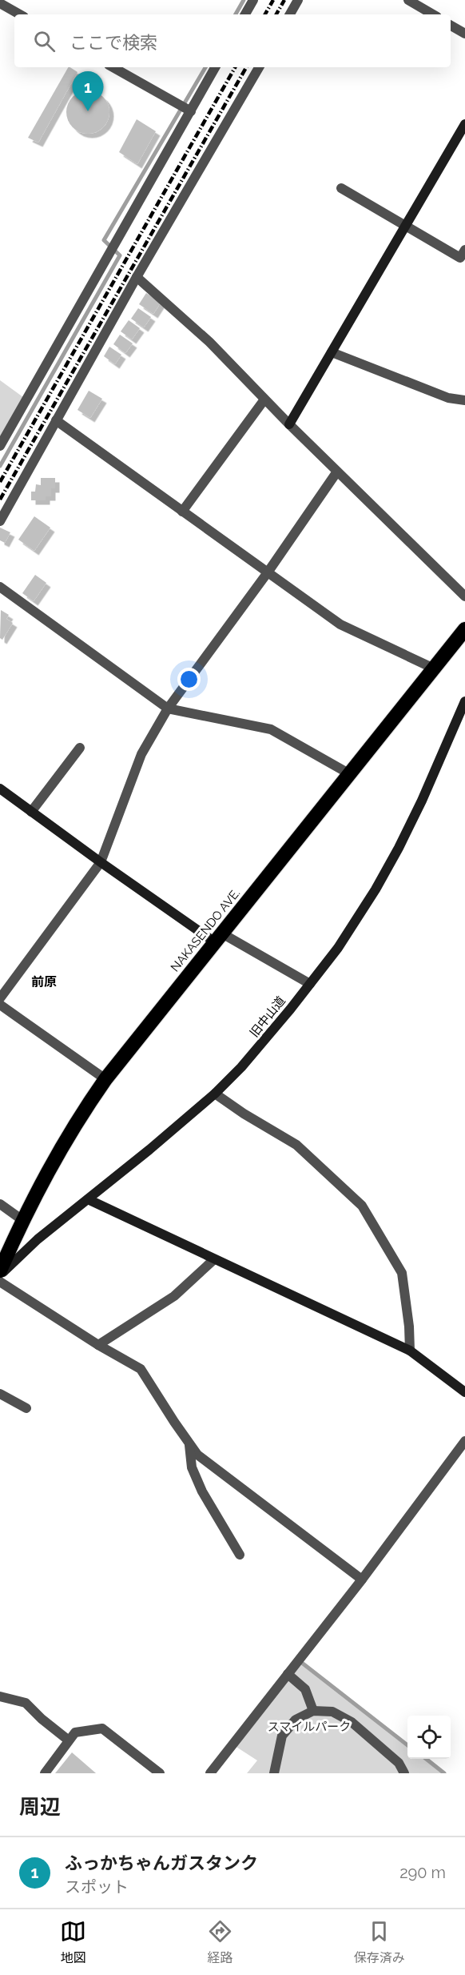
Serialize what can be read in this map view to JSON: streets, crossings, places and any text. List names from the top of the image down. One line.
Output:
{"streets":{"highway":["NAKASENDO AVE."],"street":["旧中山道"]},"districts":["前原"],"parks":["スマイルパーク"],"page":{"search":"ここで検索","pins":"1","heading":"周辺","list":[{"mark":"1","name":"ふっかちゃんガスタンク","note":"スポット","value":"290 m"}],"nav":["地図","経路","保存済み"]}}
